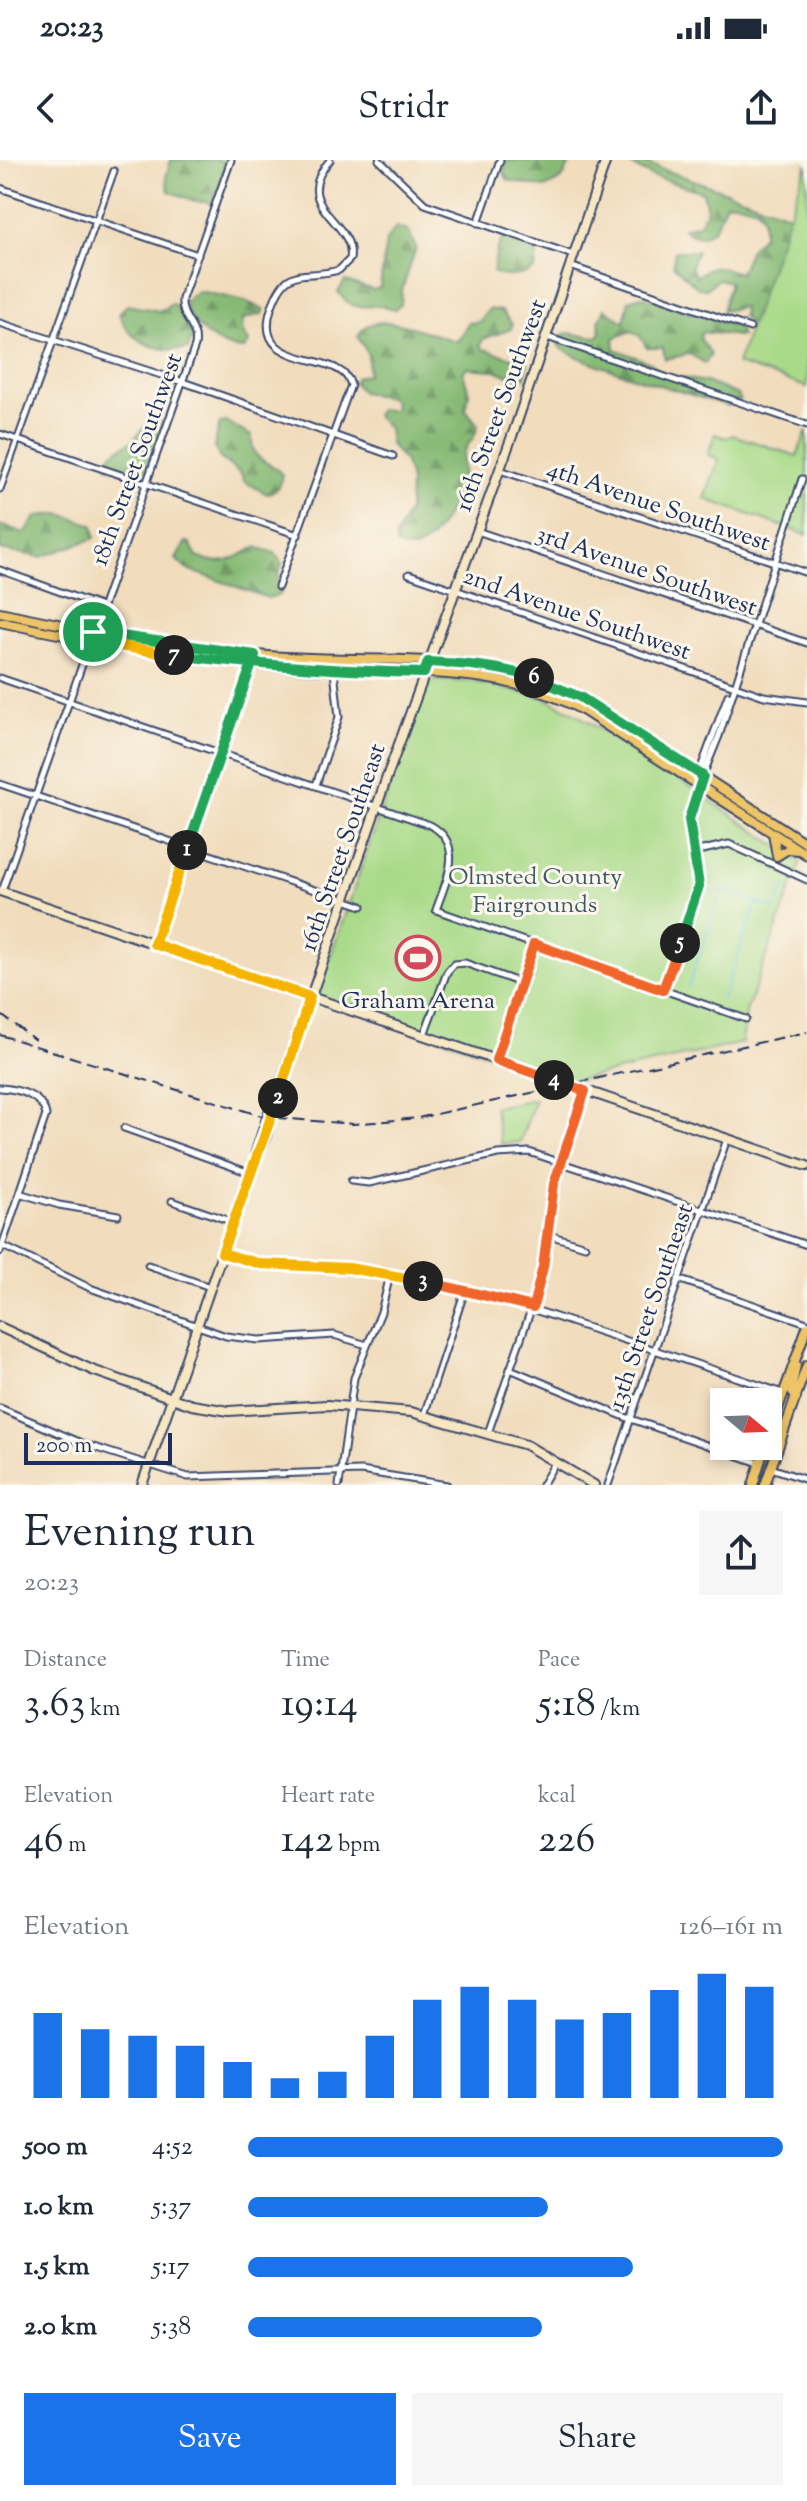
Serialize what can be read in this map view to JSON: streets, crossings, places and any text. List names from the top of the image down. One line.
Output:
{"streets":{"main road":["16th Street Southwest","16th Street Southeast"],"street":["18th Street Southwest","4th Avenue Southwest","3rd Avenue Southwest","2nd Avenue Southwest","13th Street Southeast"]},"crossings":[["16th Street Southwest","4th Avenue Southwest"],["16th Street Southwest","3rd Avenue Southwest"],["16th Street Southwest","2nd Avenue Southwest"],["16th Street Southwest","16th Street Southeast"]],"parks":["Olmsted County Fairgrounds"],"places":{"sports":["Graham Arena"]},"scale_bar":"200 m","north":"right","page":{"status":"20:23","header":"Stridr","pins":["7","6","1","5","4","2","3"],"scale":"200 m","heading":["Evening run","20:23"],"stats":[["Distance","3.63 km"],["Time","19:14"],["Pace","5:18 /km"],["Elevation","46 m"],["Heart rate","142 bpm"],["kcal","226"]],"chart":["Elevation","126–161 m"],"list":[{"name":"500 m","note":"4:52"},{"name":"1.0 km","note":"5:37"},{"name":"1.5 km","note":"5:17"},{"name":"2.0 km","note":"5:38"}],"buttons":["Save","Share"]}}
